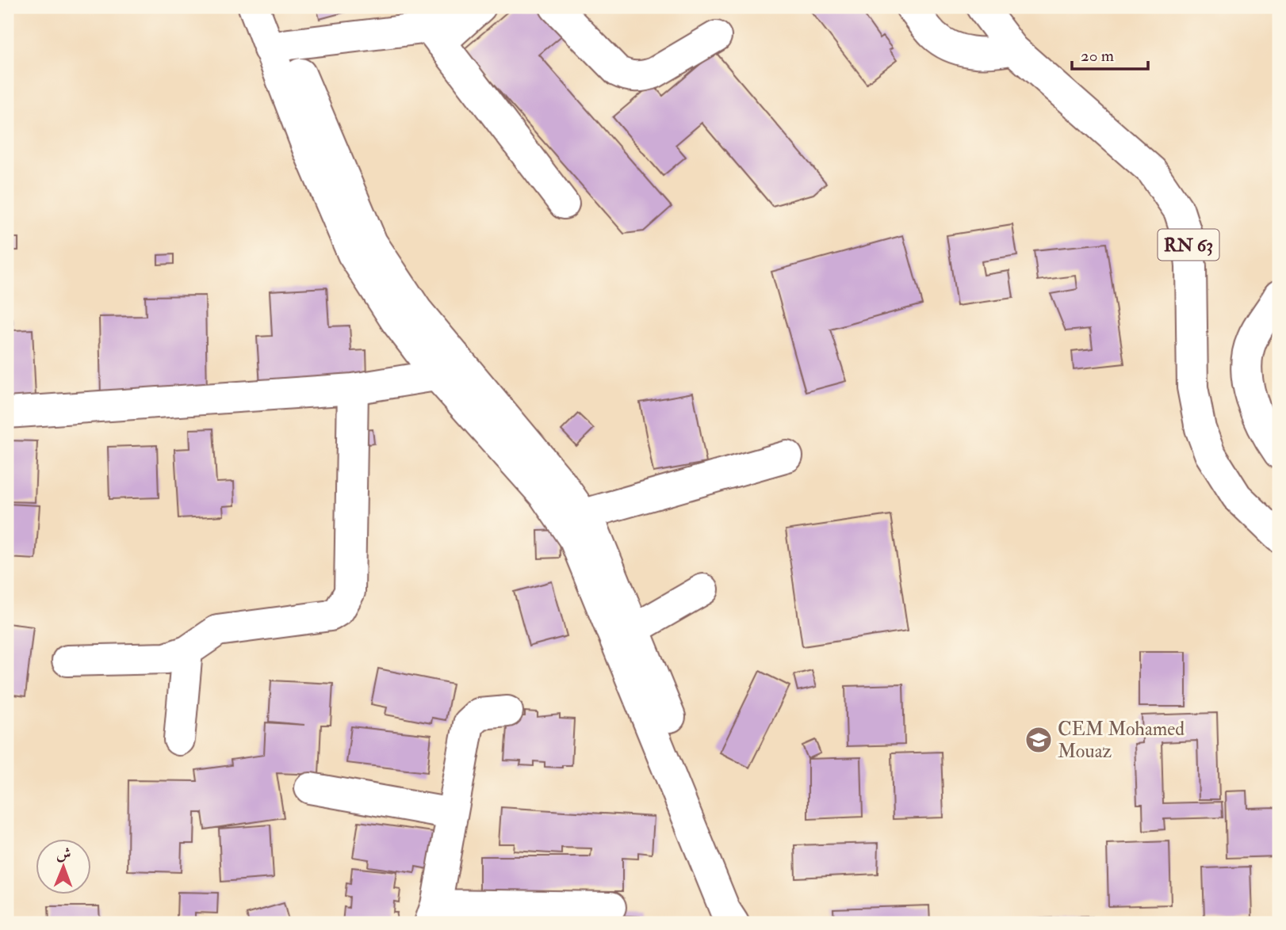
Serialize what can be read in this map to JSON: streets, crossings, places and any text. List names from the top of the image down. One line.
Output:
{"streets":{"street":["RN 63"]},"places":{"school or university":["CEM Mohamed Mouaz"]},"scale_bar":"20 m","north":"top"}
